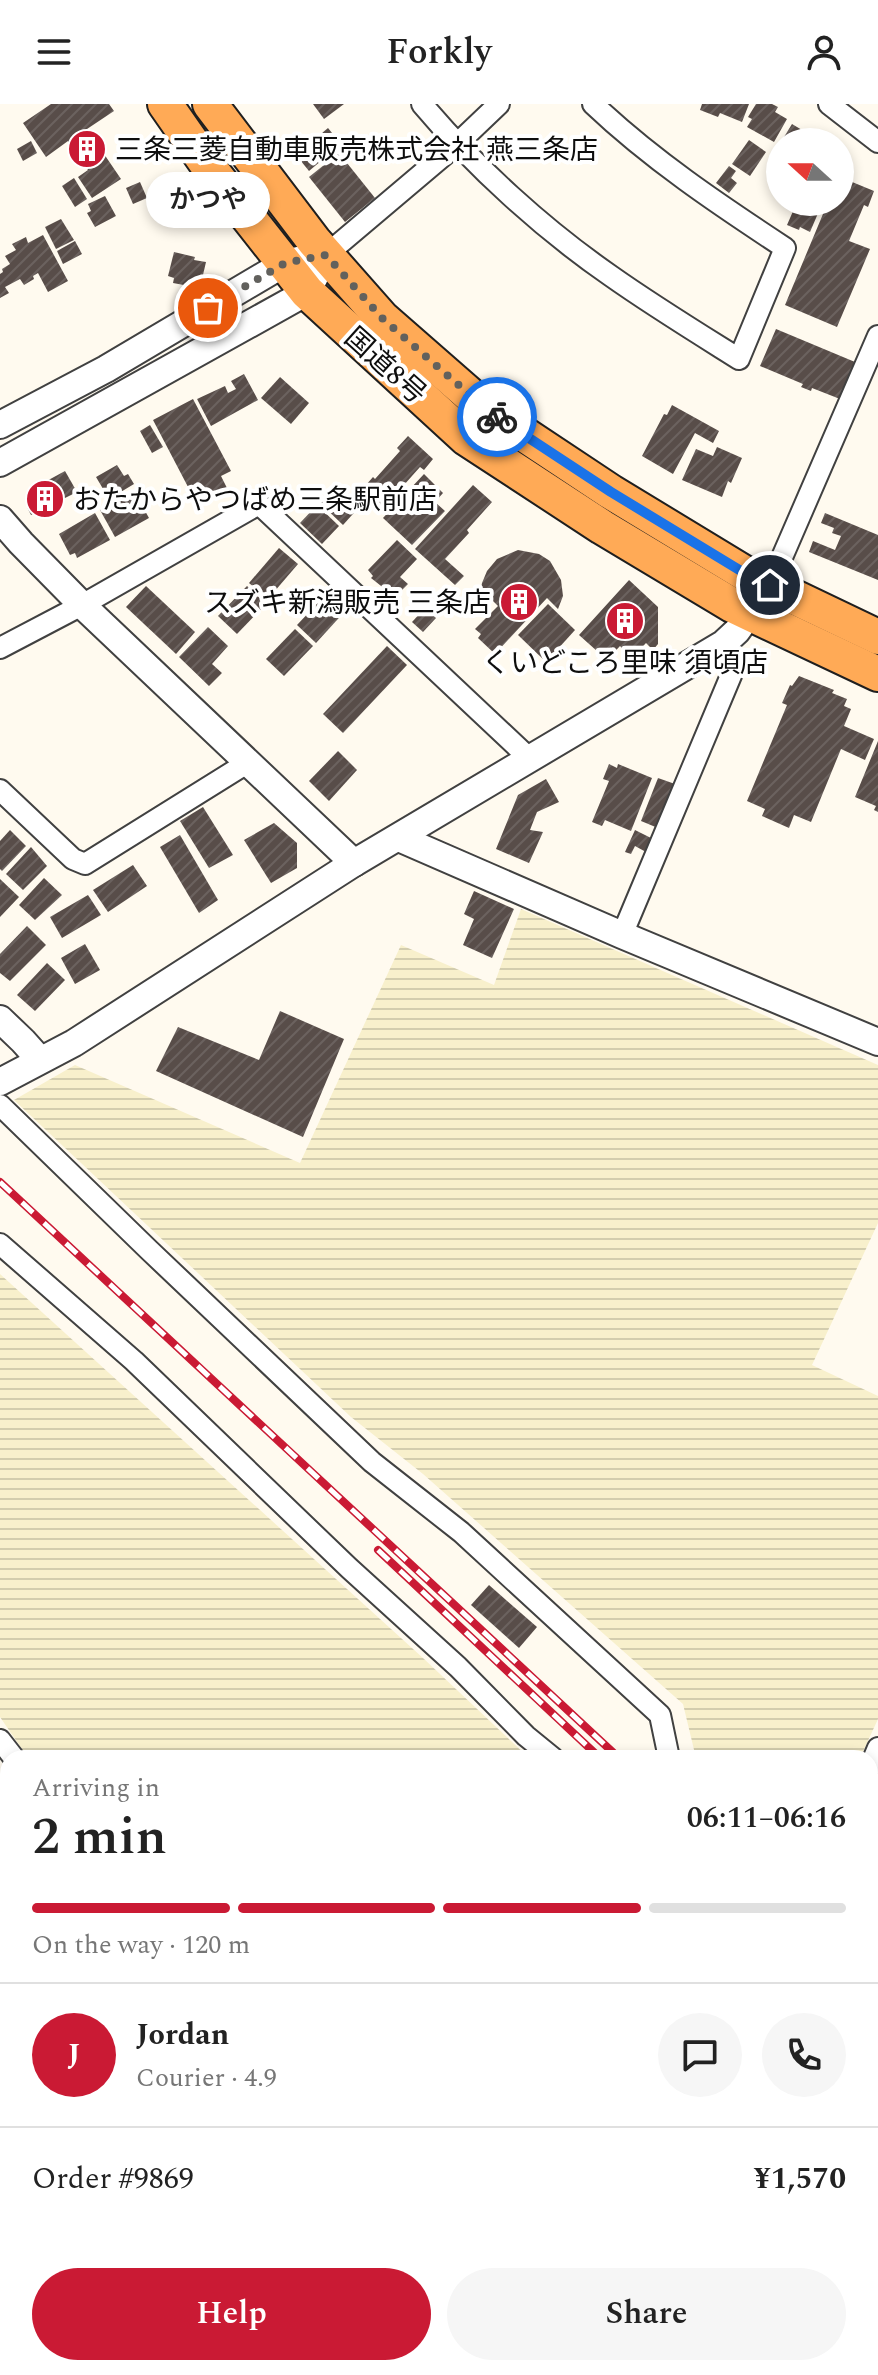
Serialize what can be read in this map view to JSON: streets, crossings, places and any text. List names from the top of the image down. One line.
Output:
{"streets":{"highway":["国道8号"]},"places":{"building":["三条三菱自動車販売株式会社 燕三条店","おたからやつばめ三条駅前店","スズキ新潟販売 三条店","くいどころ里味 須頃店"],"other":["かつや"]},"north":"left","page":{"header":"Forkly","bubble":"かつや","heading":["2 min","Arriving in","06:11–06:16"],"panel":["Jordan","Courier · 4.9","Order #9869","¥1,570"],"bar":"On the way · 120 m","round":"J","buttons":["Help","Share"]}}
